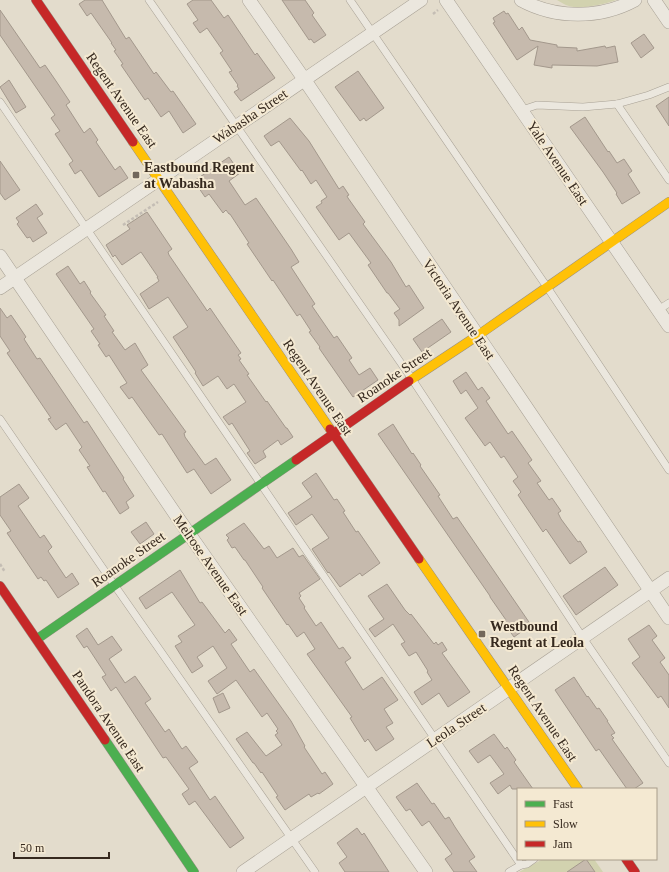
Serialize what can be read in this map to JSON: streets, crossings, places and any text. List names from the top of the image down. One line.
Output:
{"streets":{"street":["Regent Avenue East","Wabasha Street","Yale Avenue East","Victoria Avenue East","Roanoke Street","Melrose Avenue East","Pandora Avenue East","Leola Street"]},"crossings":[["Regent Avenue East","Wabasha Street"],["Regent Avenue East","Roanoke Street"],["Regent Avenue East","Leola Street"],["Wabasha Street","Victoria Avenue East"],["Wabasha Street","Melrose Avenue East"],["Yale Avenue East","Roanoke Street"],["Victoria Avenue East","Roanoke Street"],["Victoria Avenue East","Leola Street"],["Roanoke Street","Melrose Avenue East"],["Roanoke Street","Pandora Avenue East"],["Melrose Avenue East","Leola Street"]],"places":{"transit":["Eastbound Regent at Wabasha","Westbound Regent at Leola"]},"legend":["Fast","Slow","Jam"],"scale_bar":"50 m"}
